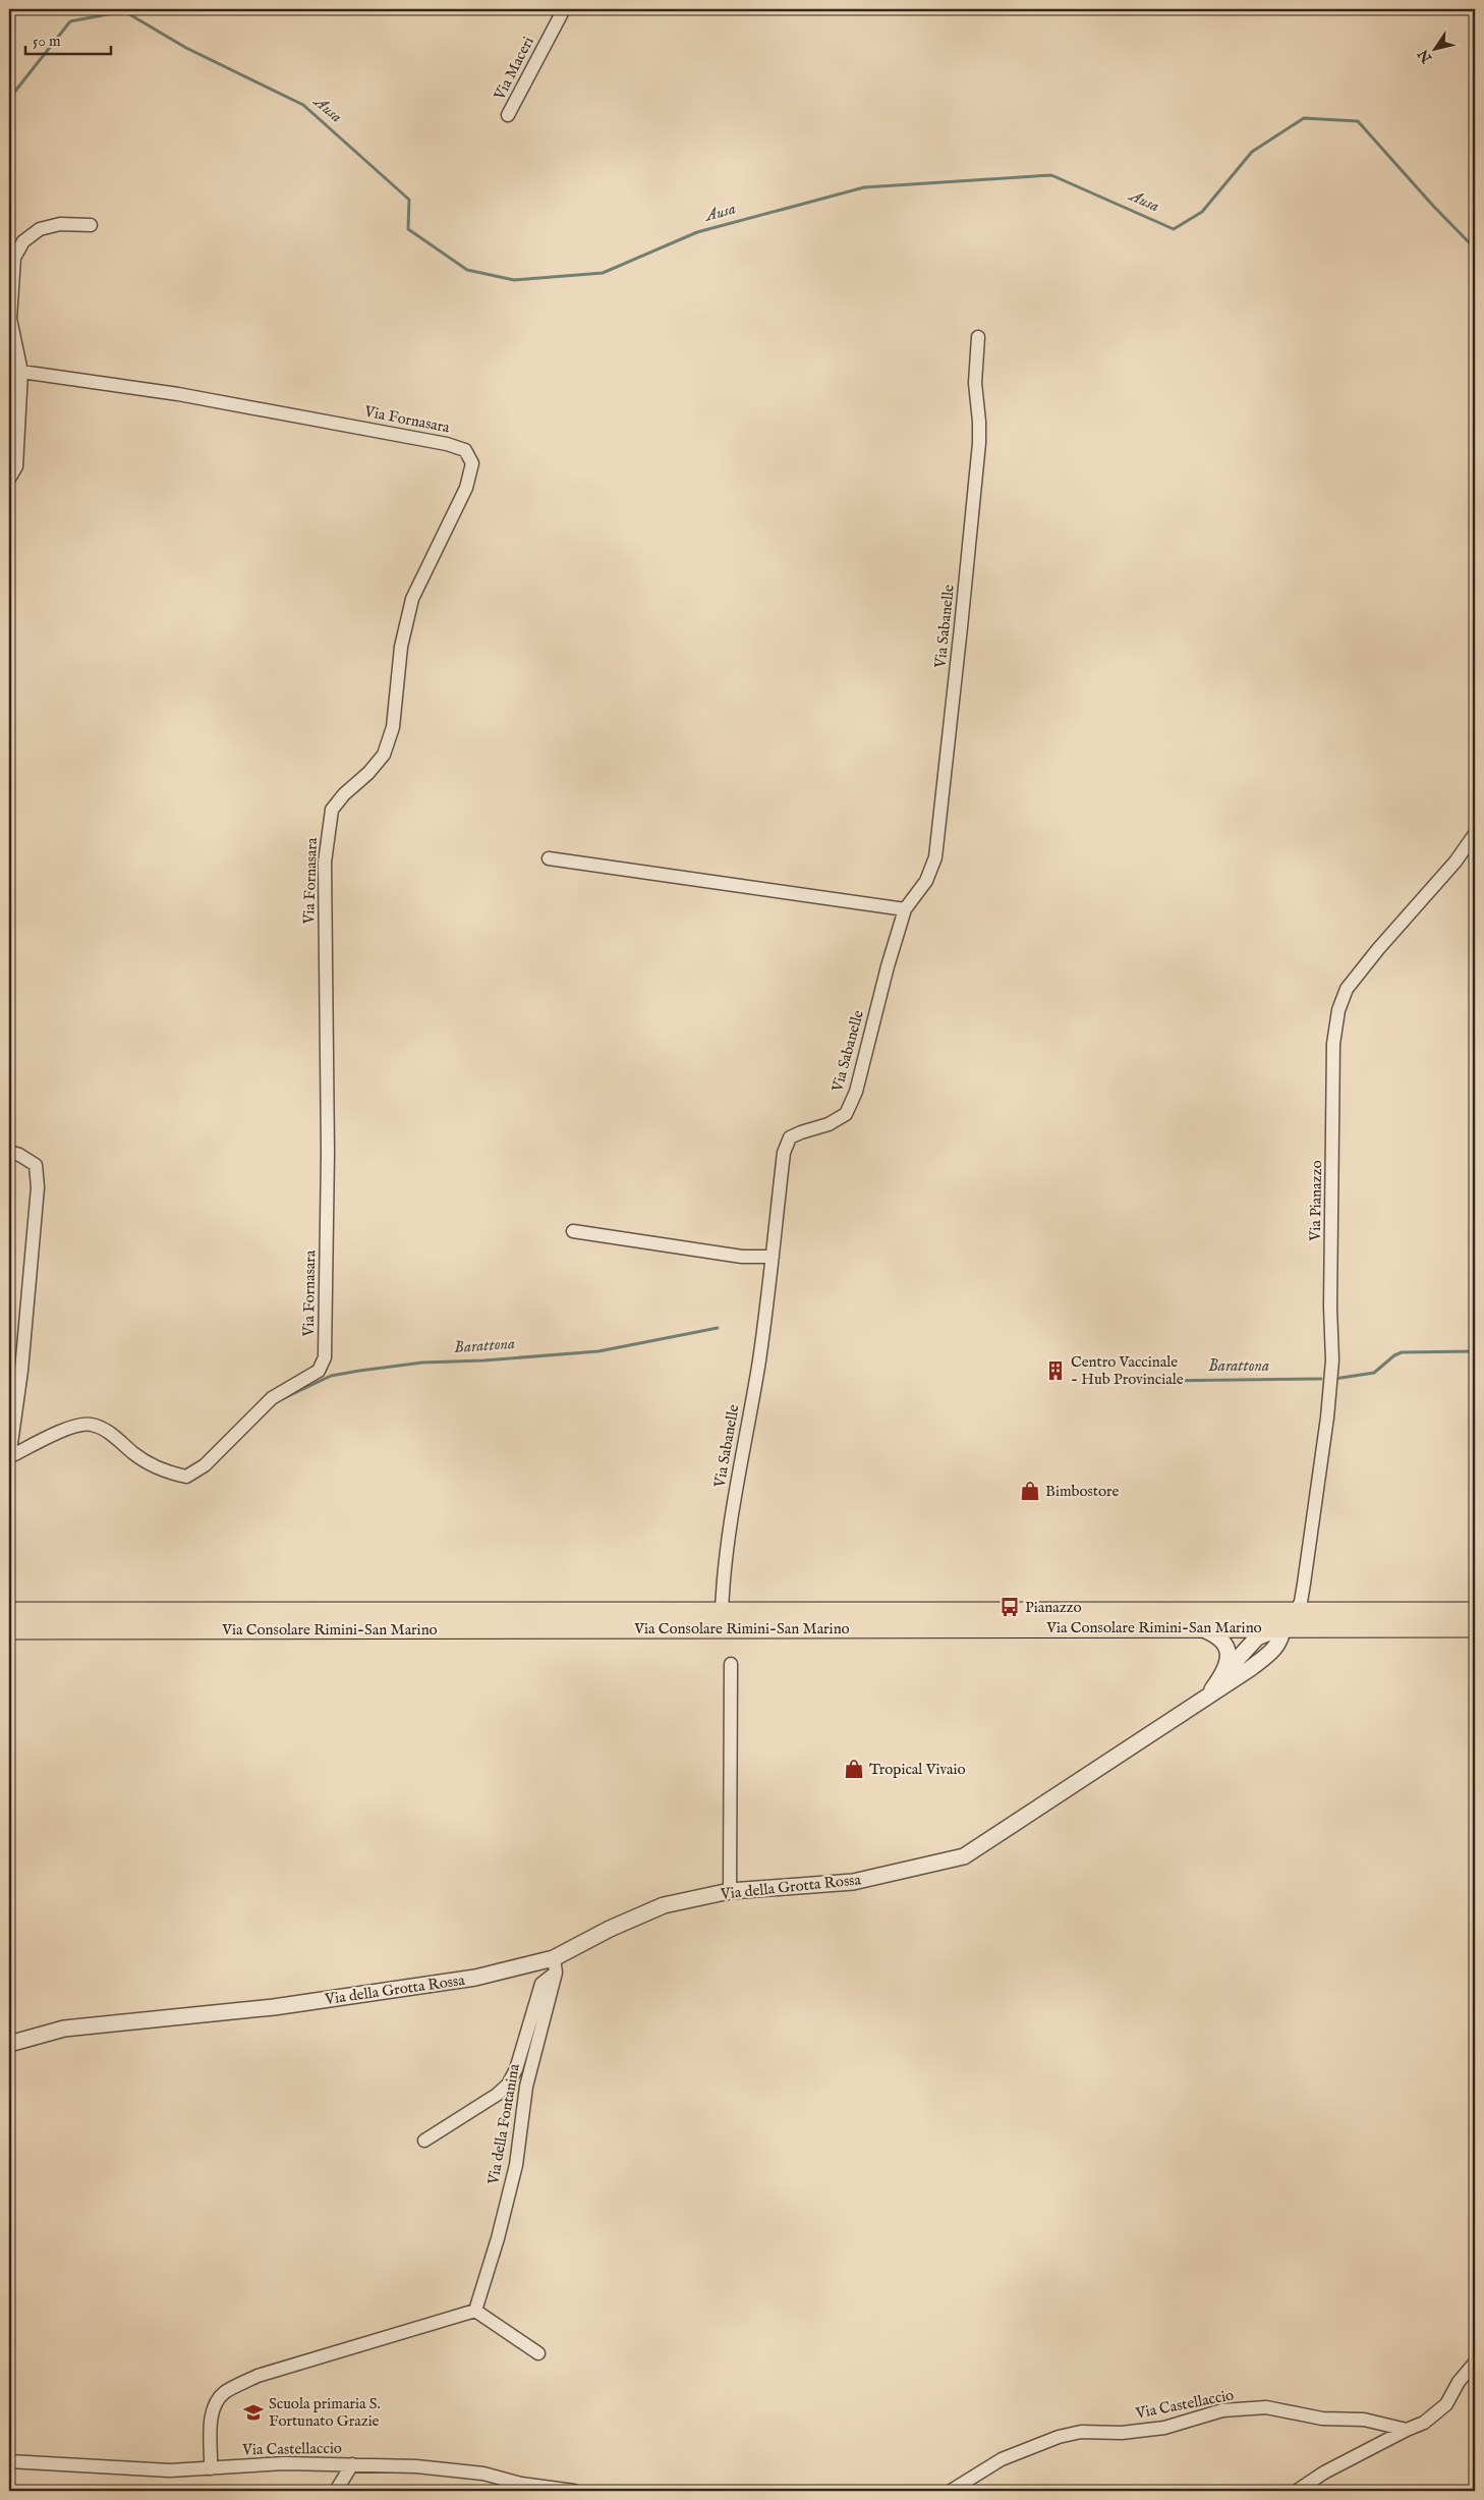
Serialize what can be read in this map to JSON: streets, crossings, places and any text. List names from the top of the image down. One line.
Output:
{"streets":{"main road":["Via Consolare Rimini-San Marino"],"street":["Via Maceri","Via Fornasara","Via Sabanelle","Via Pianazzo","Via della Grotta Rossa","Via della Fontanina","Via Castellaccio"]},"crossings":[["Via Sabanelle","Via Consolare Rimini-San Marino"],["Via Pianazzo","Via Consolare Rimini-San Marino"],["Via Consolare Rimini-San Marino","Via della Grotta Rossa"],["Via della Grotta Rossa","Via della Fontanina"]],"water":["Ausa","Barattona"],"places":{"building":["Centro Vaccinale - Hub Provinciale"],"shop":["Bimbostore","Tropical Vivaio"],"bus stop":["Pianazzo"],"school or university":["Scuola primaria S. Fortunato Grazie"]},"scale_bar":"50 m","north":"bottom left"}
